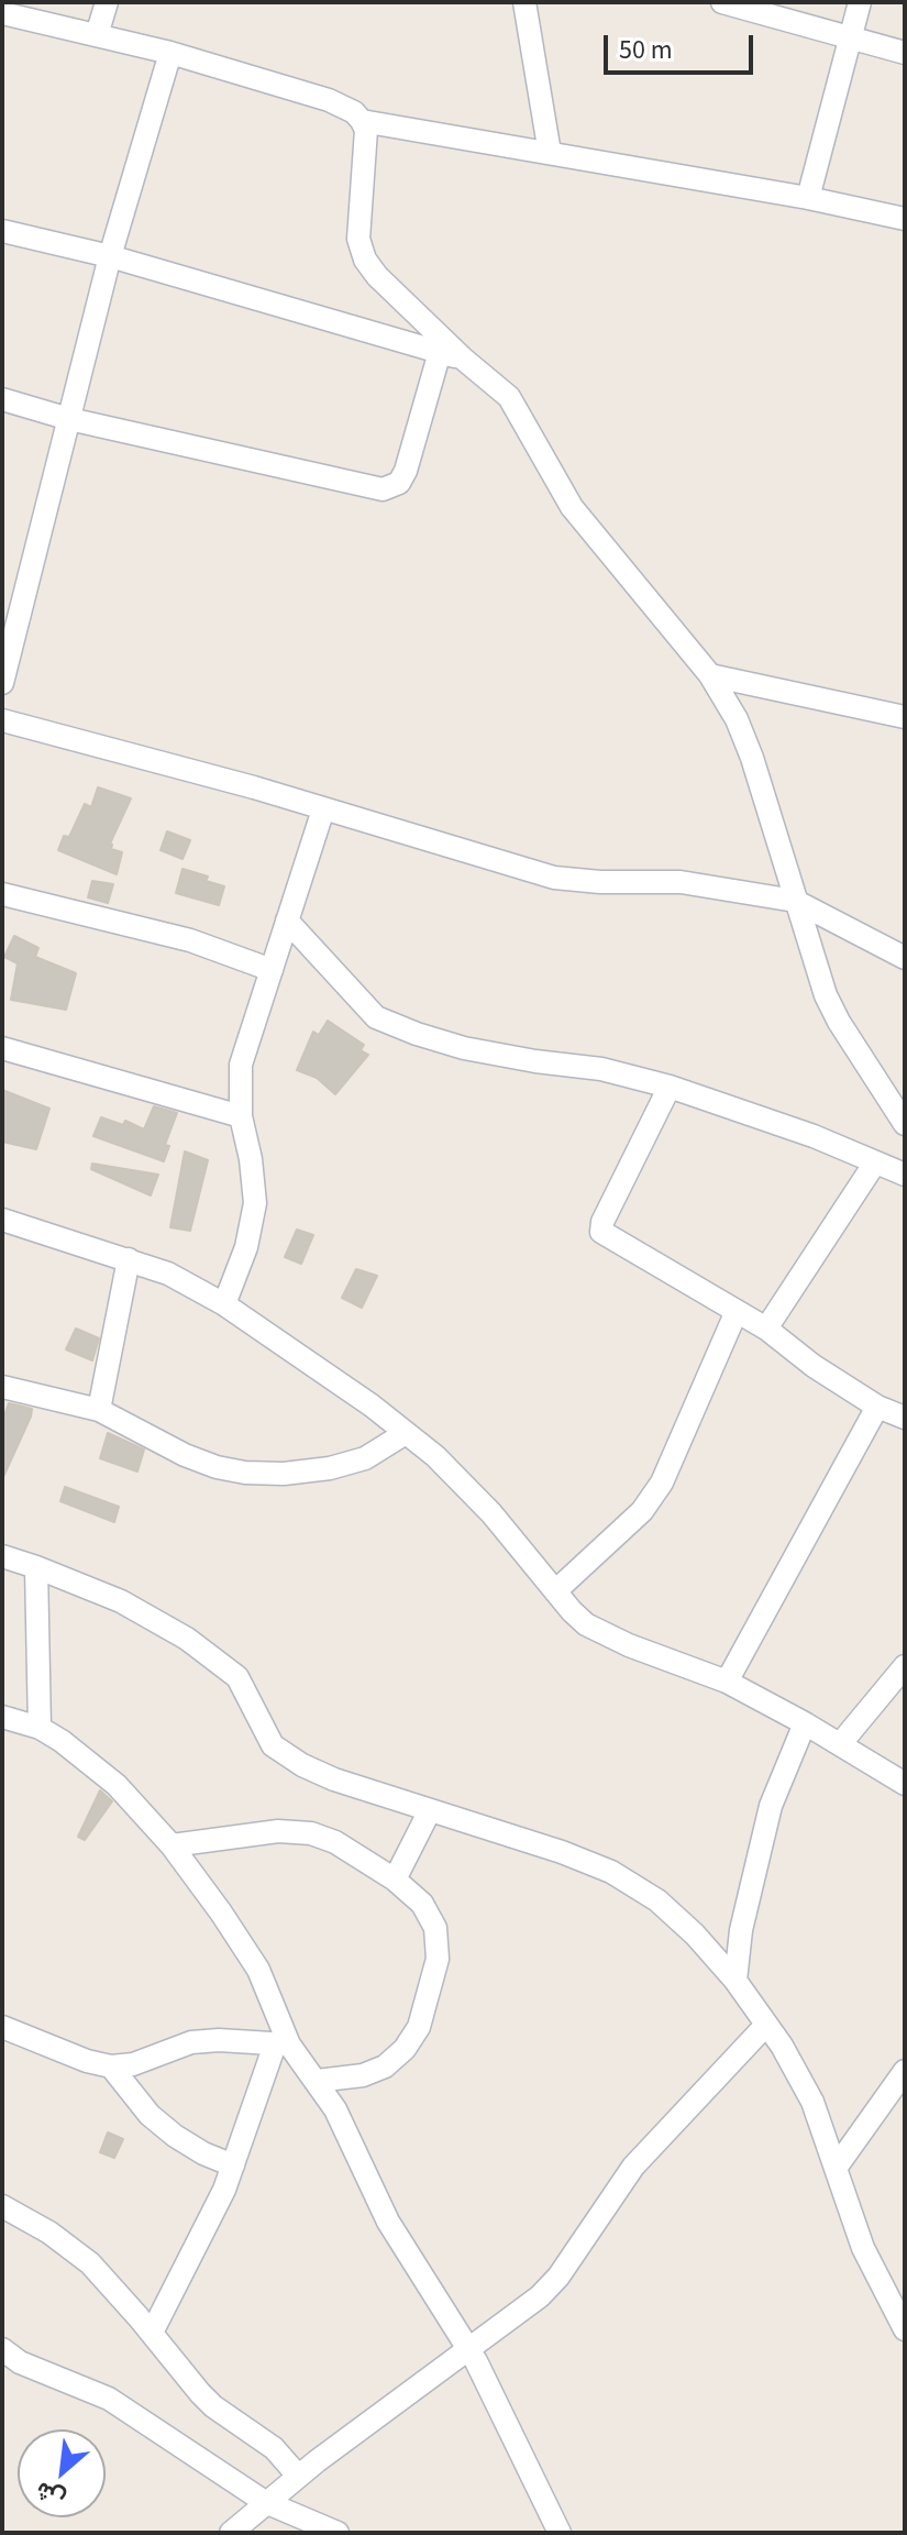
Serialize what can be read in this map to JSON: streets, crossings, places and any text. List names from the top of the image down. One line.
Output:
{"scale_bar":"50 m","north":"bottom left"}
